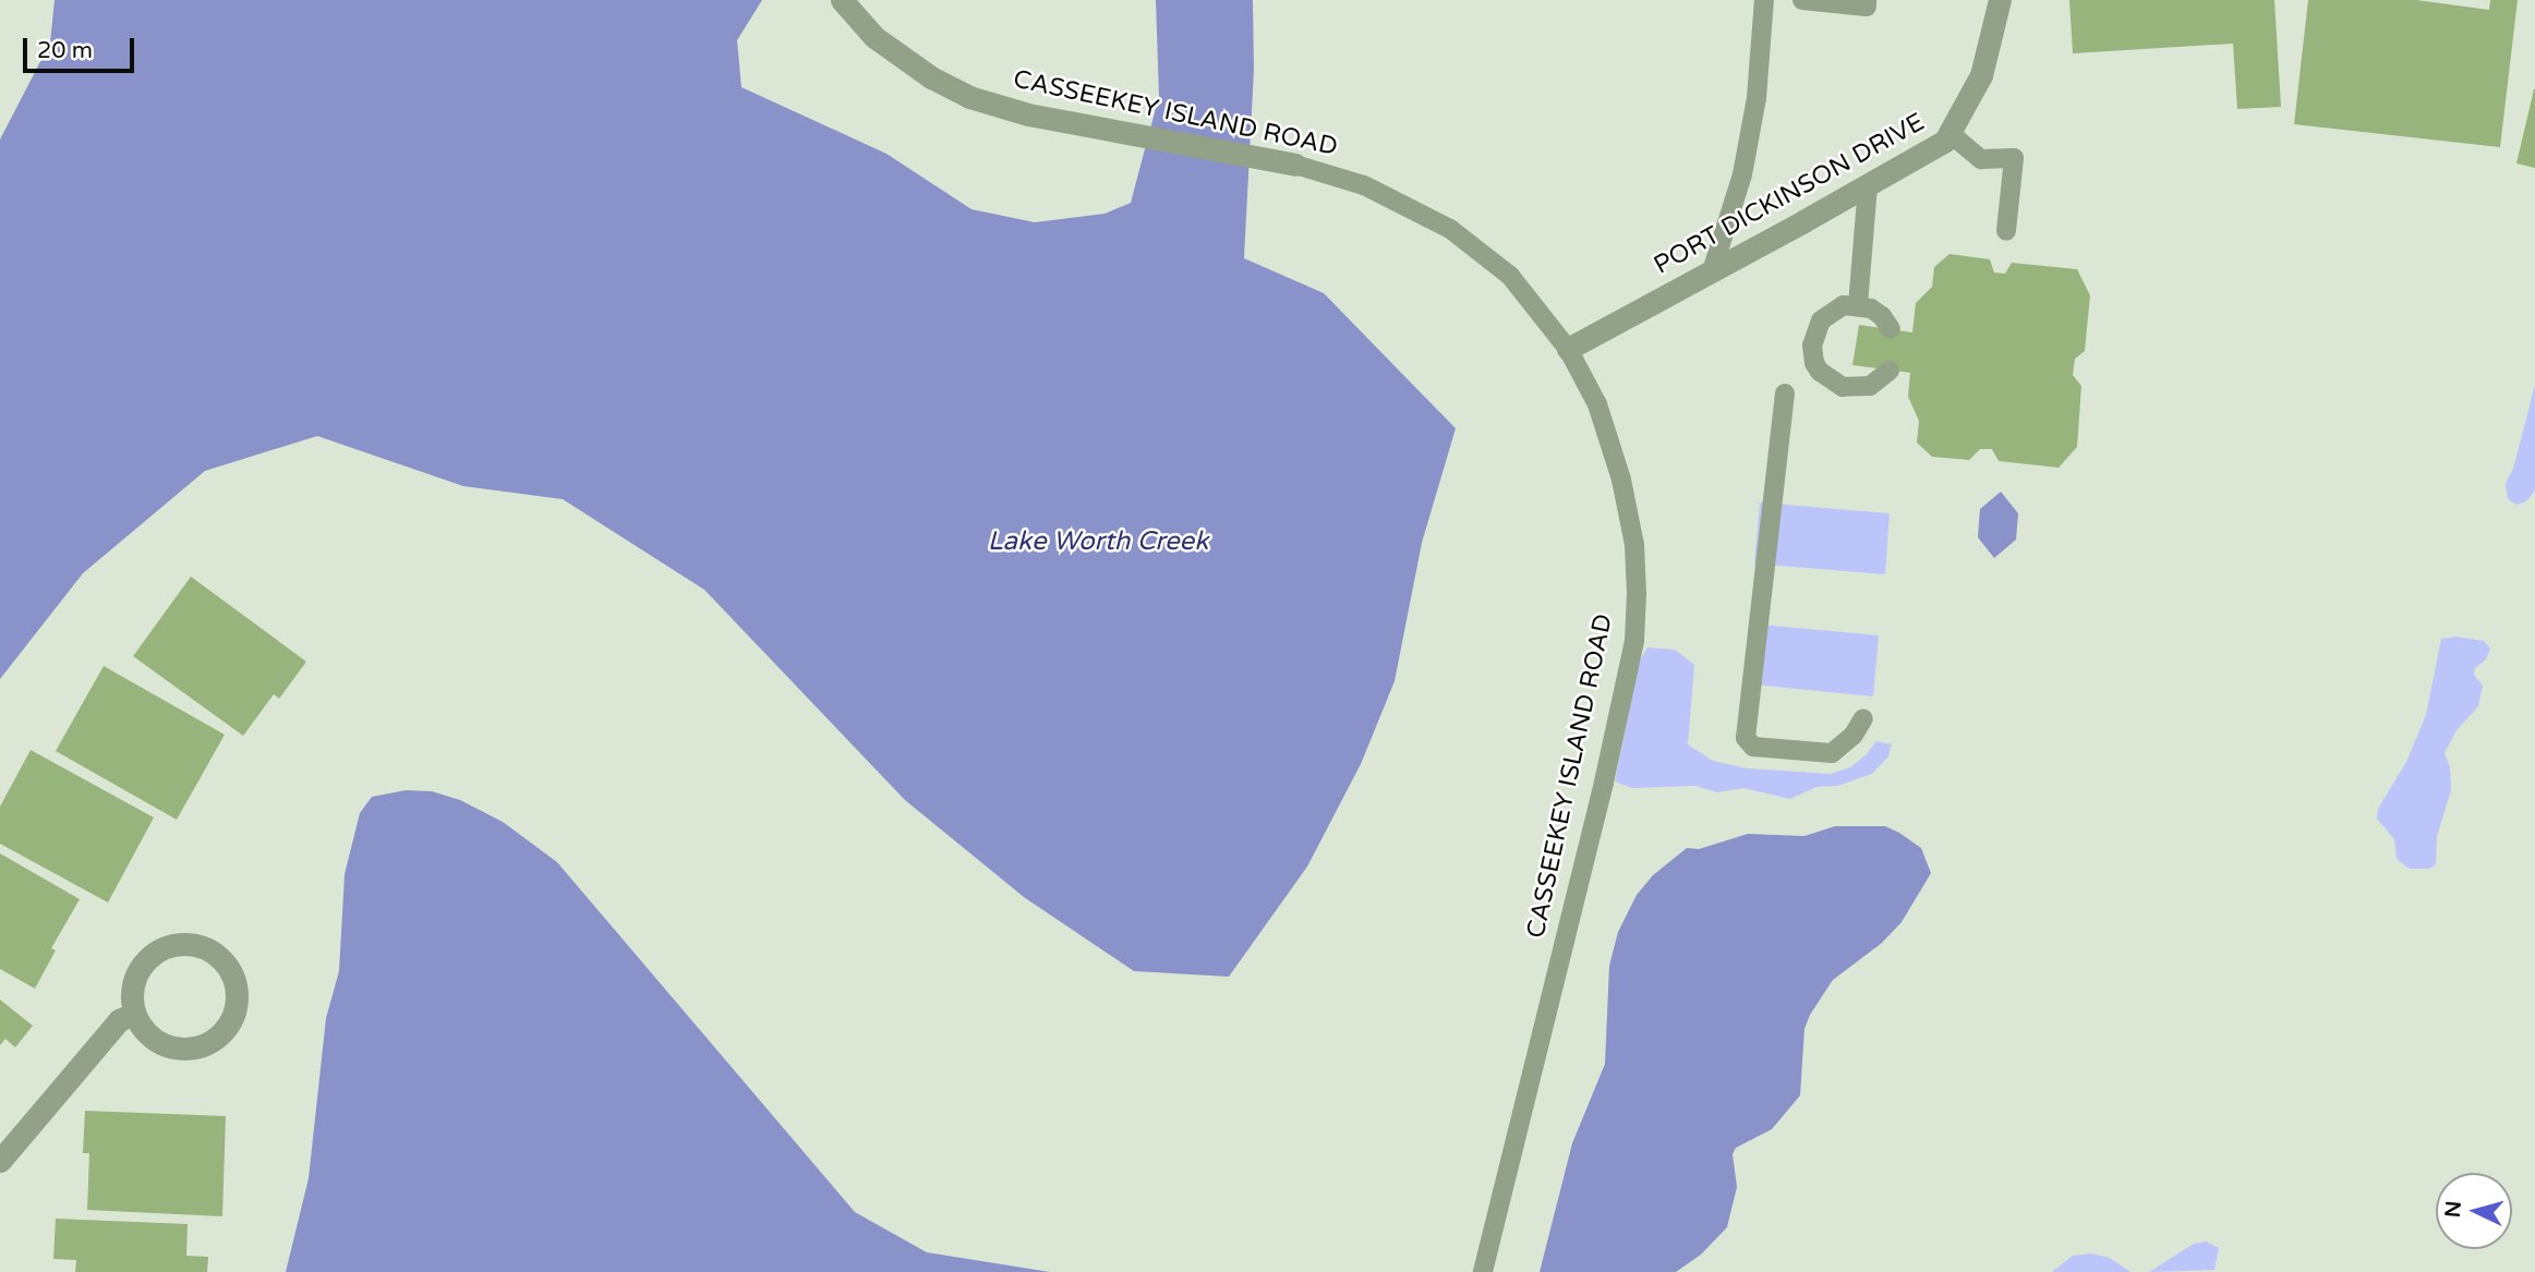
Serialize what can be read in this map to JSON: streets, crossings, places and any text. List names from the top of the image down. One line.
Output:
{"streets":{"street":["CASSEEKEY ISLAND ROAD","PORT DICKINSON DRIVE"]},"crossings":[["CASSEEKEY ISLAND ROAD","PORT DICKINSON DRIVE"]],"water":["Lake Worth Creek"],"scale_bar":"20 m","north":"left"}
